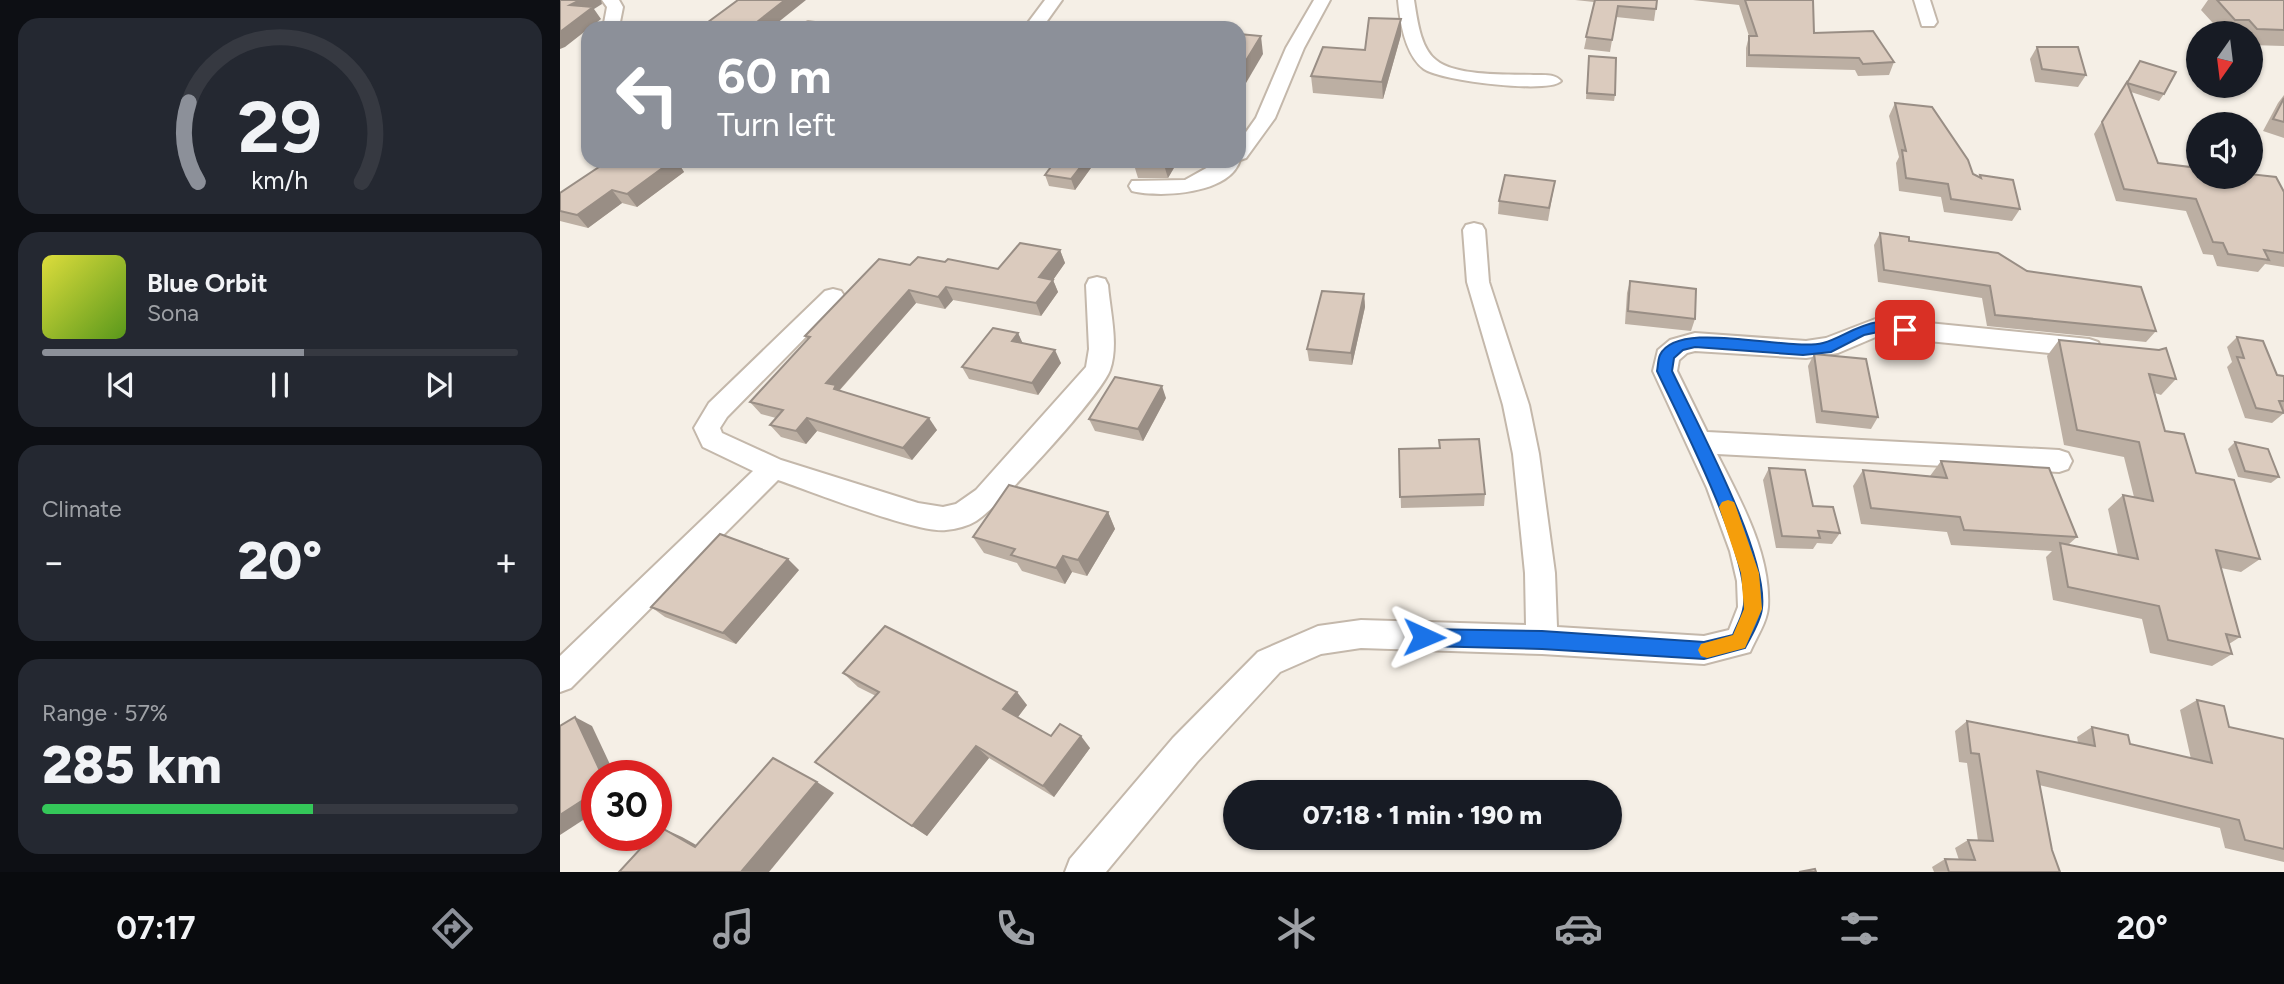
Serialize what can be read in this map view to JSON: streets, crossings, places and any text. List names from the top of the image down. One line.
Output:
{"north":"bottom","page":{"turn":["60 m","Turn left"],"song":["Blue Orbit","Sona"],"tile":["Climate",["Range · 57%","285 km"]],"heat":["−","20°","+"],"limit":"30","trip":"07:18 · 1 min · 190 m","tabs":["07:17","20°"],"gauge":["29","km/h"]}}
